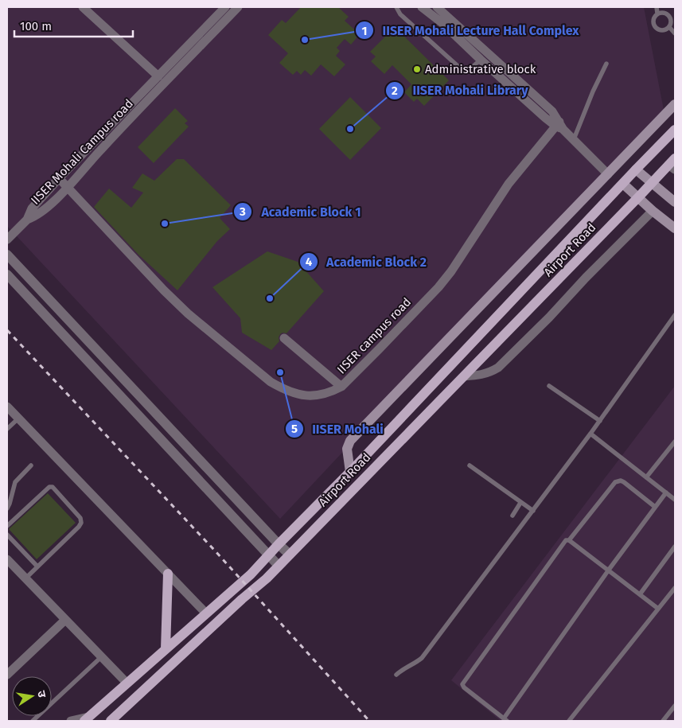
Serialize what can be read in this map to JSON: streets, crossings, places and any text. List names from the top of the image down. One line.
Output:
{"streets":{"main road":["Airport Road"],"street":["IISER Mohali Campus road","IISER campus road"]},"crossings":[["IISER Mohali Campus road","IISER campus road"]],"places":["IISER Mohali Lecture Hall Complex","Administrative block","IISER Mohali Library","Academic Block 1","Academic Block 2","IISER Mohali"],"scale_bar":"100 m","north":"right"}
